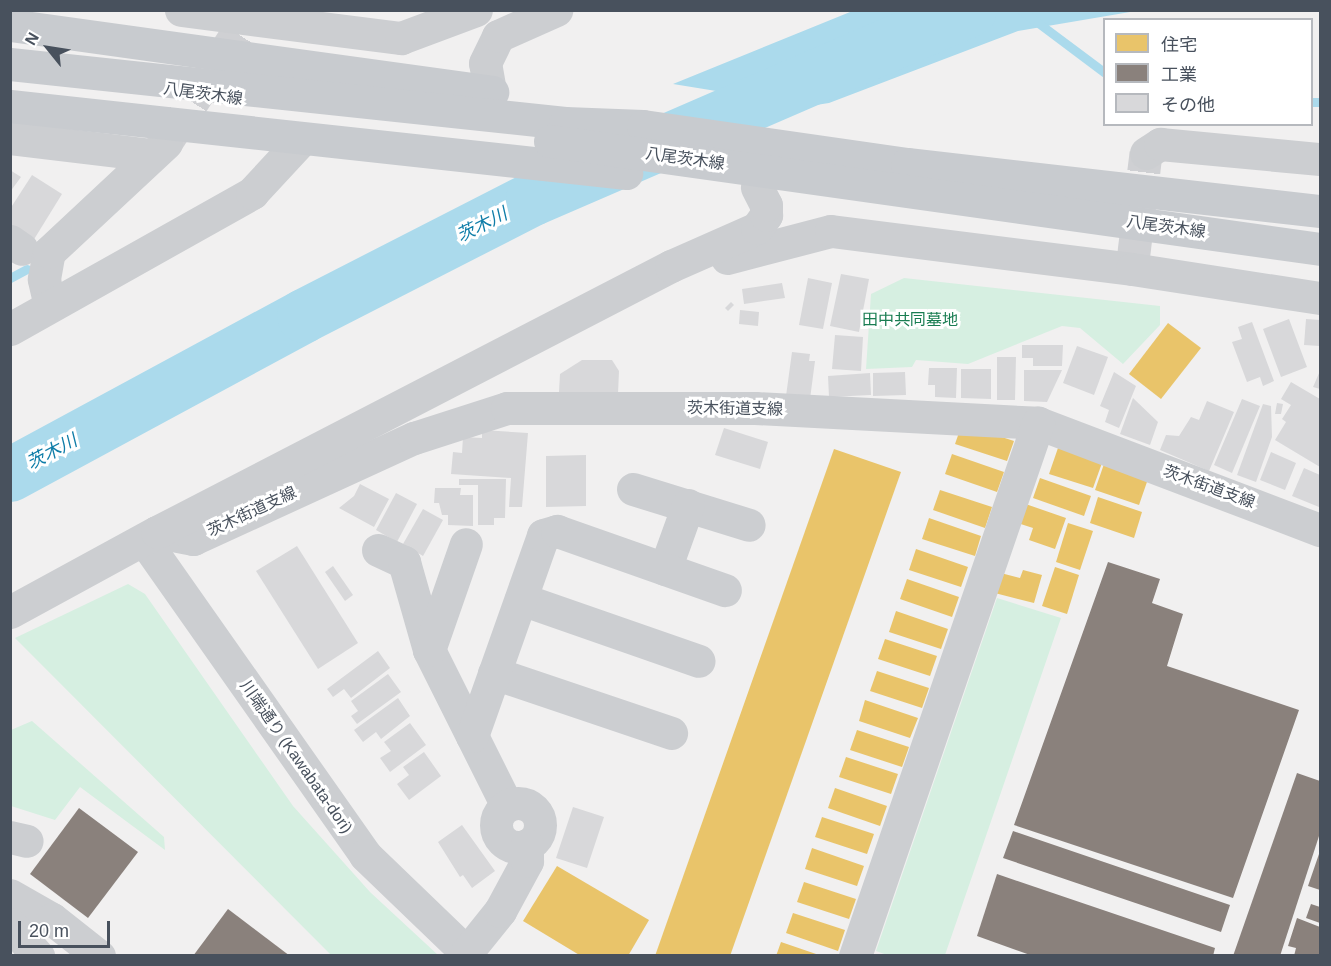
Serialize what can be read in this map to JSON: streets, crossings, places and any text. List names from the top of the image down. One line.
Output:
{"streets":{"main road":["八尾茨木線"],"street":["茨木街道支線","川端通り (Kawabata-dori)"]},"crossings":[["茨木街道支線","川端通り (Kawabata-dori)"]],"water":["茨木川"],"parks":["田中共同墓地"],"legend":["住宅","工業","その他"],"scale_bar":"20 m","north":"top left"}
